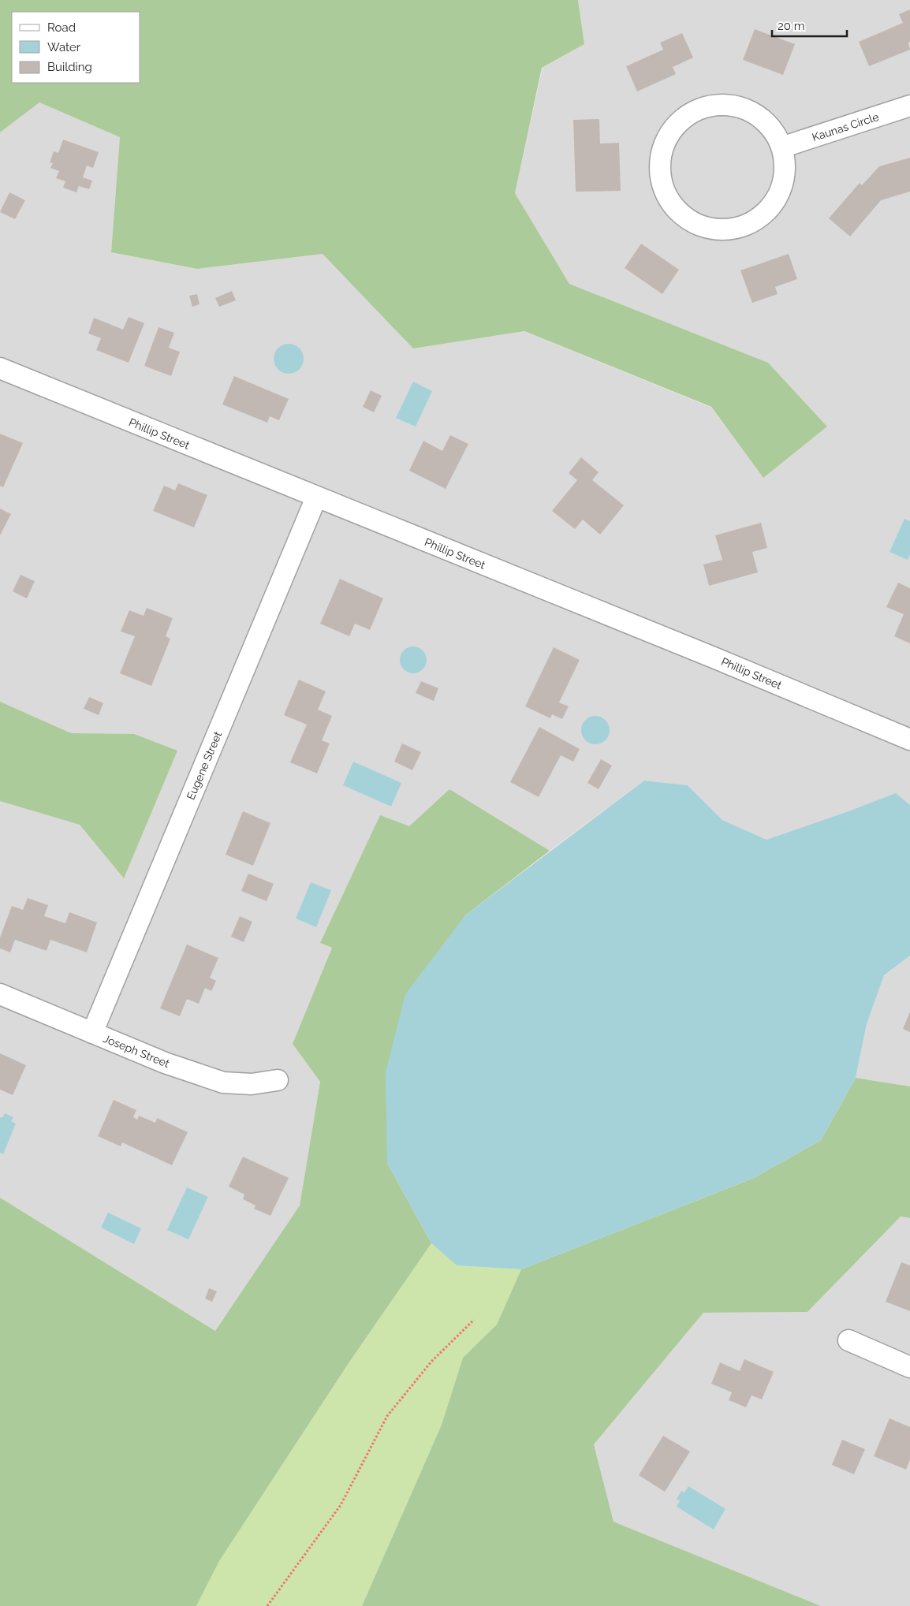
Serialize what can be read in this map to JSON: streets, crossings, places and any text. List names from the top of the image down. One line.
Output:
{"streets":{"street":["Kaunas Circle","Phillip Street","Eugene Street","Joseph Street"]},"crossings":[["Phillip Street","Eugene Street"],["Eugene Street","Joseph Street"]],"legend":["Road","Water","Building"],"scale_bar":"20 m"}
